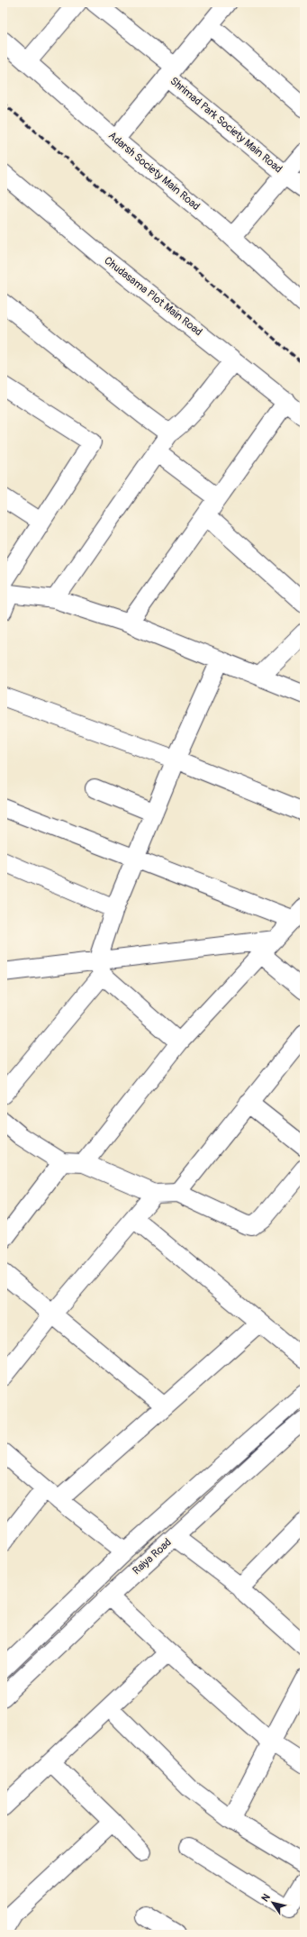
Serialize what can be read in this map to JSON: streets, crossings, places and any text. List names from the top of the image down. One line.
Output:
{"streets":{"street":["Shrimad Park Society Main Road","Adarsh Society Main Road","Chudasama Plot Main Road","Raiya Road"]},"crossings":[["Shrimad Park Society Main Road","Adarsh Society Main Road"]],"north":"top left"}
